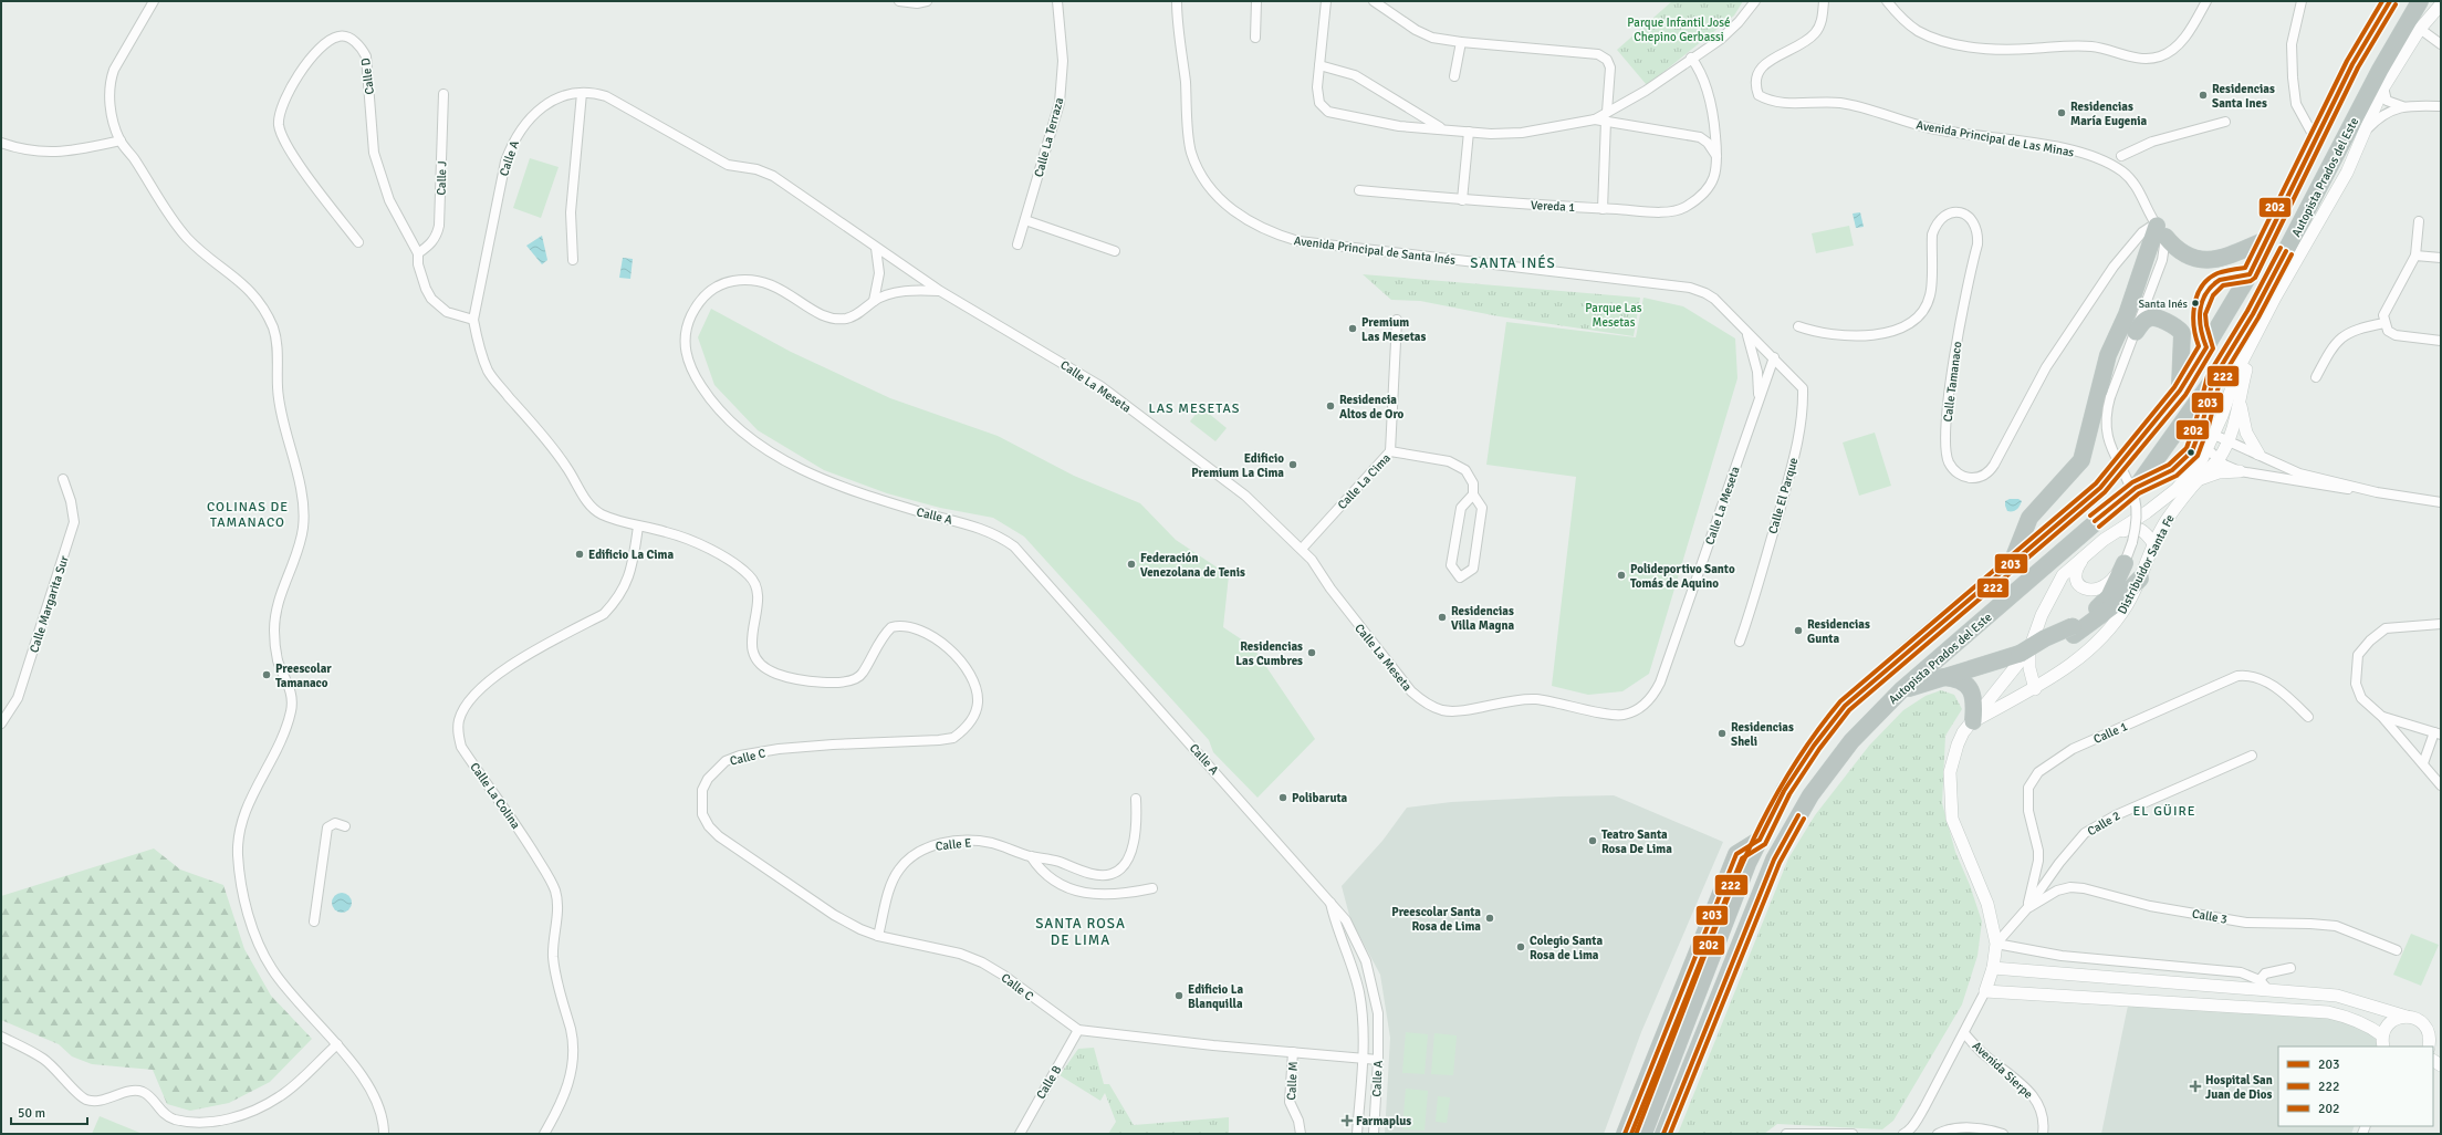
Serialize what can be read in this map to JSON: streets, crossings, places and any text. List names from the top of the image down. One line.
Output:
{"streets":{"highway":["Autopista Prados del Este"],"street":["Calle D","Calle La Terraza","Avenida Principal de Las Minas","Calle A","Calle J","Vereda 1","Avenida Principal de Santa Inés","Calle Tamanaco","Calle La Meseta","Calle La Cima","Calle El Parque","Distribuidor Santa Fe","Calle Margarita Sur","Calle 1","Calle C","Calle La Colina","Calle 2","Calle E","Calle 3","Avenida Sierpe","Calle M","Calle B"]},"crossings":[["Calle D","Calle A"],["Calle D","Calle J"],["Avenida Principal de Las Minas","Calle Tamanaco"],["Avenida Principal de Las Minas","Distribuidor Santa Fe"],["Calle A","Calle La Meseta"],["Calle A","Calle C"],["Calle A","Calle La Colina"],["Avenida Principal de Santa Inés","Calle La Meseta"],["Avenida Principal de Santa Inés","Calle El Parque"],["Calle Tamanaco","Distribuidor Santa Fe"],["Calle La Meseta","Calle La Cima"],["Calle La Meseta","Calle El Parque"],["Calle 1","Calle 2"],["Calle 1","Calle 3"],["Calle C","Calle La Colina"],["Calle C","Calle E"],["Calle C","Calle M"],["Calle C","Calle B"],["Calle 2","Calle 3"]],"districts":["SANTA INÉS","LAS MESETAS","COLINAS DE TAMANACO","EL GÜIRE","SANTA ROSA DE LIMA"],"parks":["Parque Infantil José Chepino Gerbassi","Parque Las Mesetas"],"places":{"other":["Residencias Santa Ines","Residencias María Eugenia","Santa Inés","Premium Las Mesetas","Residencia Altos de Oro","Edificio Premium La Cima","Edificio La Cima","Federación Venezolana de Tenis","Polideportivo Santo Tomás de Aquino","Residencias Villa Magna","Residencias Gunta","Residencias Las Cumbres","Preescolar Tamanaco","Residencias Sheli","Polibaruta","Teatro Santa Rosa De Lima","Preescolar Santa Rosa de Lima","Colegio Santa Rosa de Lima","Edificio La Blanquilla"],"health":["Hospital San Juan de Dios","Farmaplus"]},"lines":["transit line 203","transit line 202","transit line 222"],"legend":["203","222","202"],"scale_bar":"50 m"}
